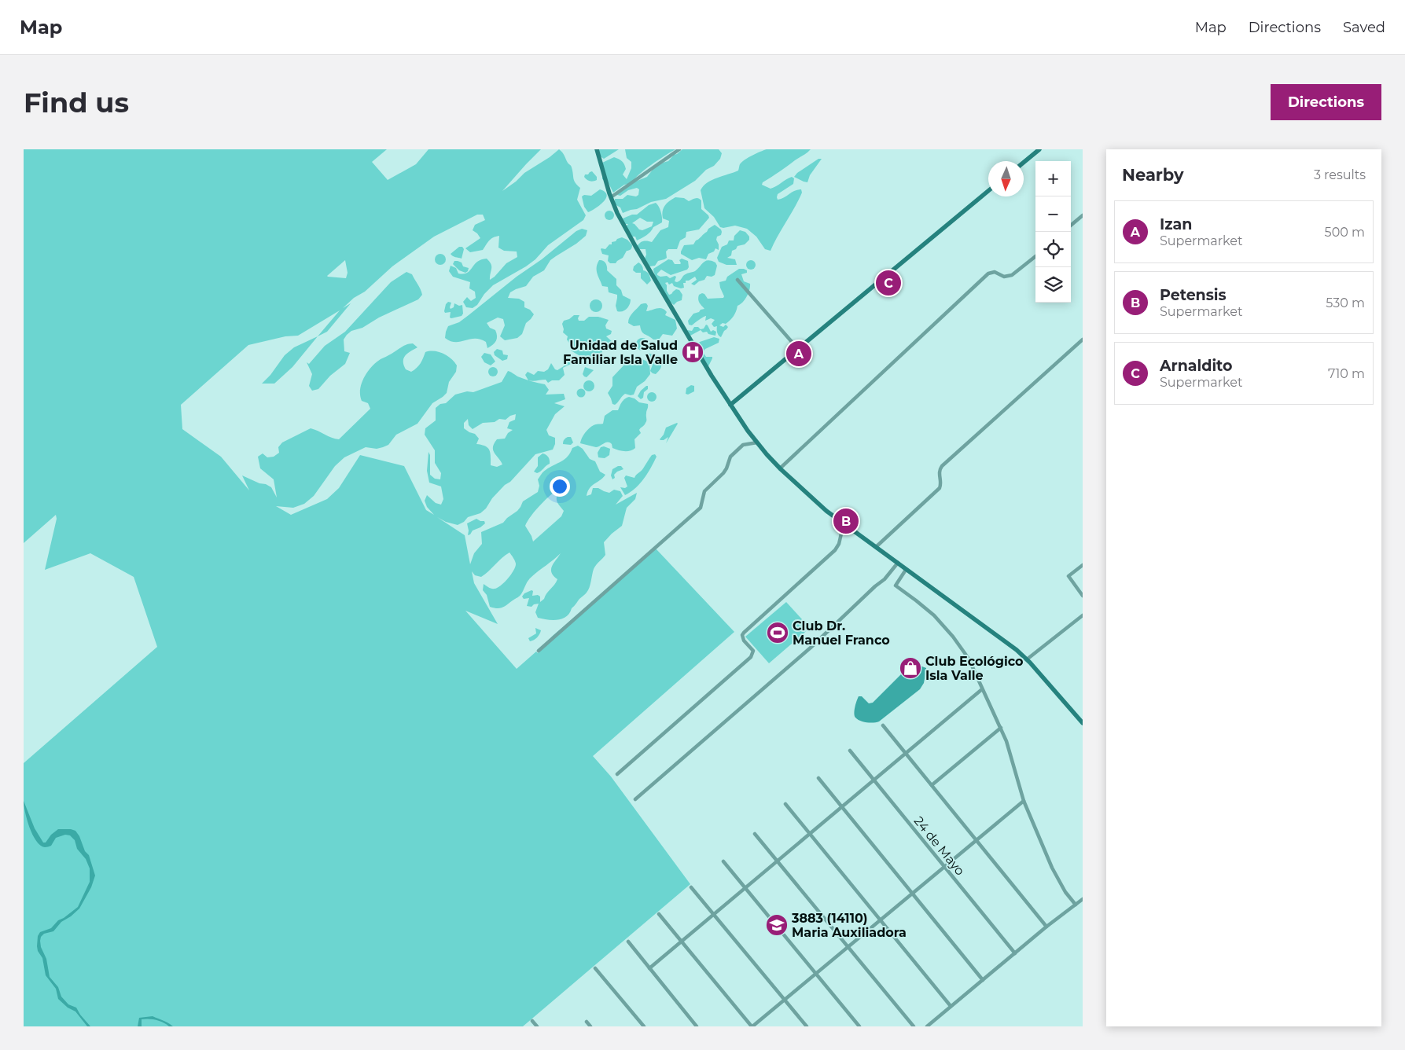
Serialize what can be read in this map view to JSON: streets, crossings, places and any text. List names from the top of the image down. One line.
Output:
{"streets":{"street":["24 de Mayo"]},"places":{"hospital":["Unidad de Salud Familiar Isla Valle"],"sports":["Club Dr. Manuel Franco"],"shop":["Club Ecológico Isla Valle"],"school or university":["3883 (14110) Maria Auxiliadora"]},"north":"bottom","page":{"header":"Map","nav":["Map","Directions","Saved"],"buttons":"Directions","title":"Find us","heading":["Nearby","3 results"],"map_buttons":["+","−"],"list":[{"mark":"A","name":"Izan","note":"Supermarket","value":"500 m"},{"mark":"B","name":"Petensis","note":"Supermarket","value":"530 m"},{"mark":"C","name":"Arnaldito","note":"Supermarket","value":"710 m"}],"pins":["C","A","B"]}}
